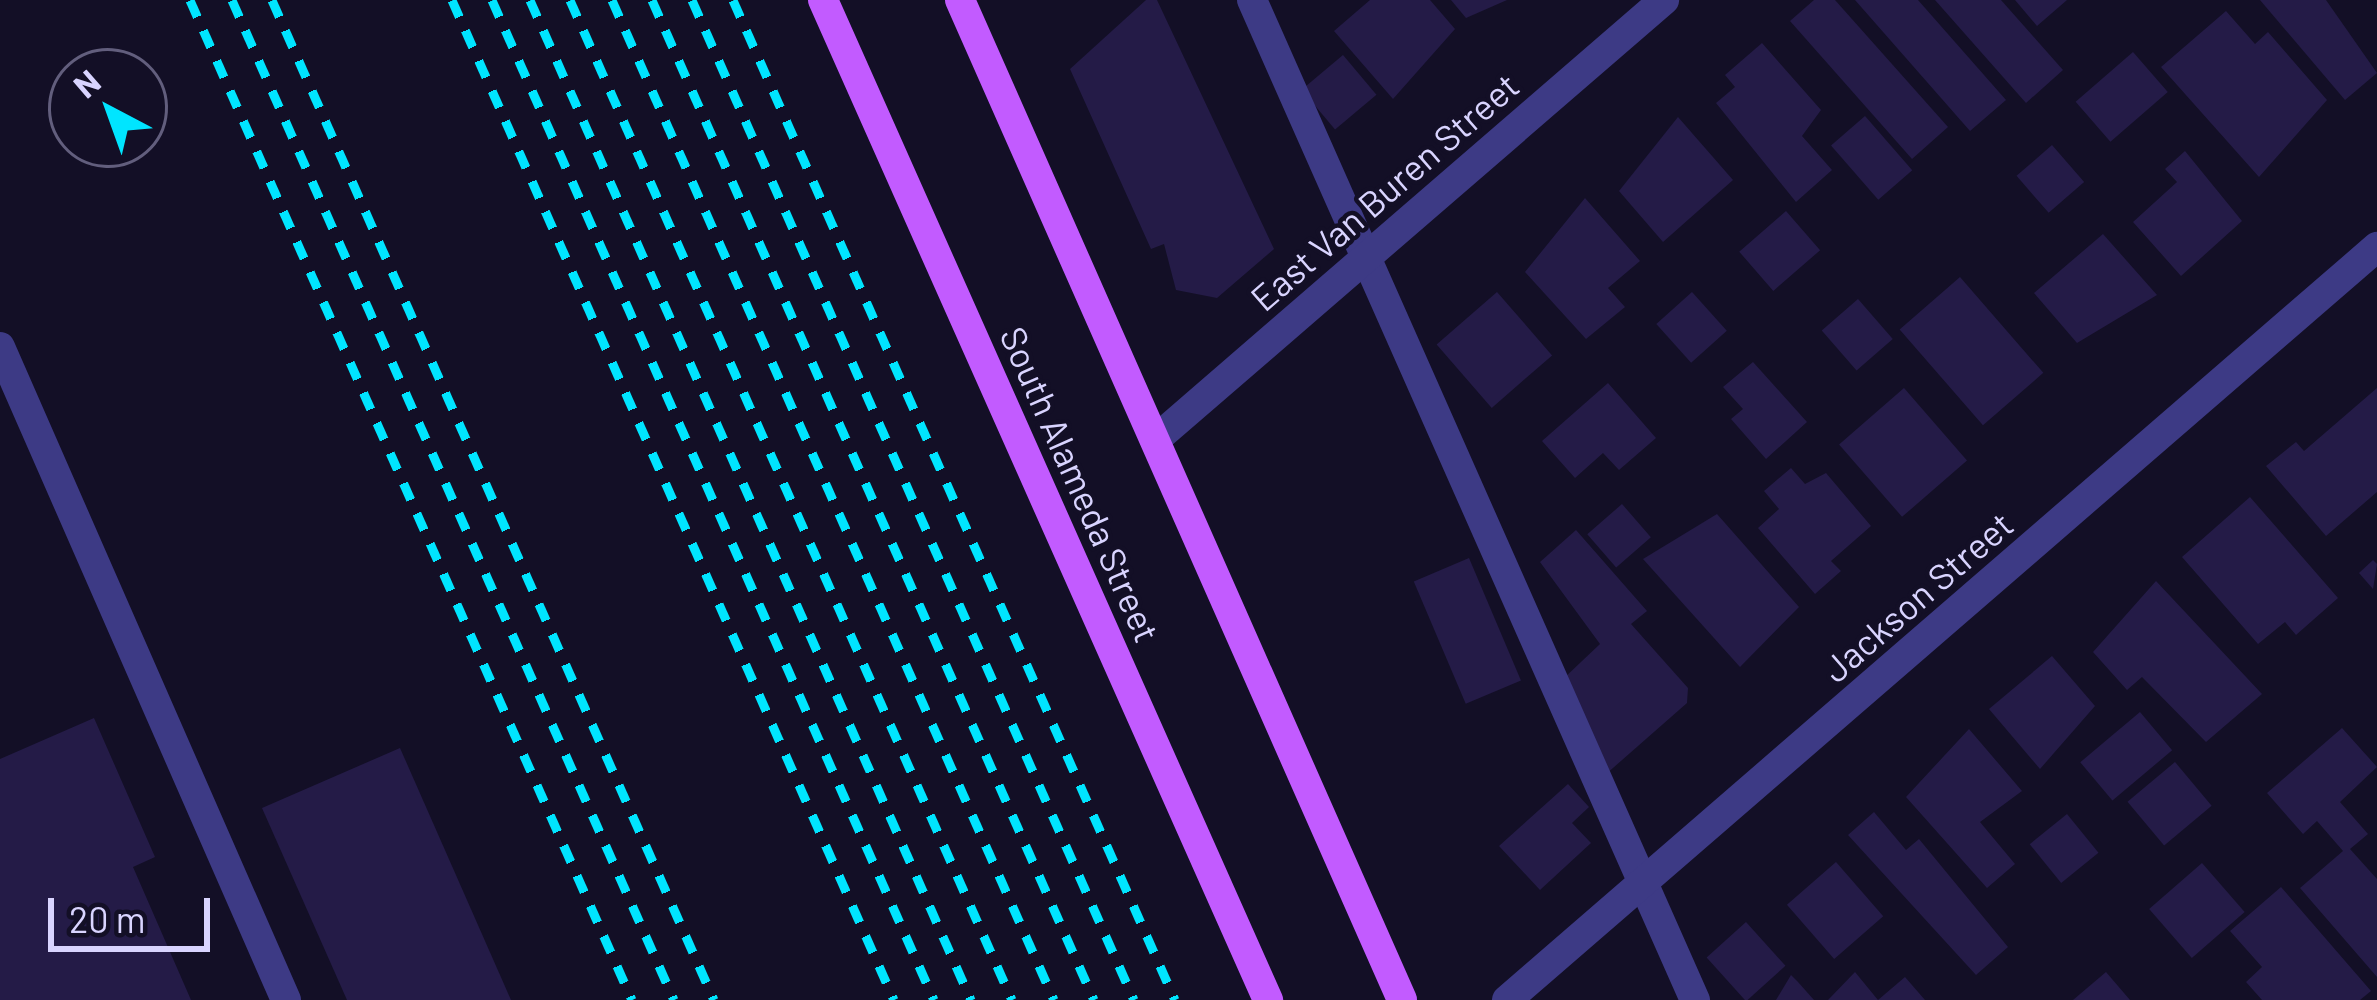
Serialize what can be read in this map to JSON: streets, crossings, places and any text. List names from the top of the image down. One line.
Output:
{"streets":{"main road":["South Alameda Street"],"street":["East Van Buren Street","Jackson Street"]},"scale_bar":"20 m","north":"top left"}
